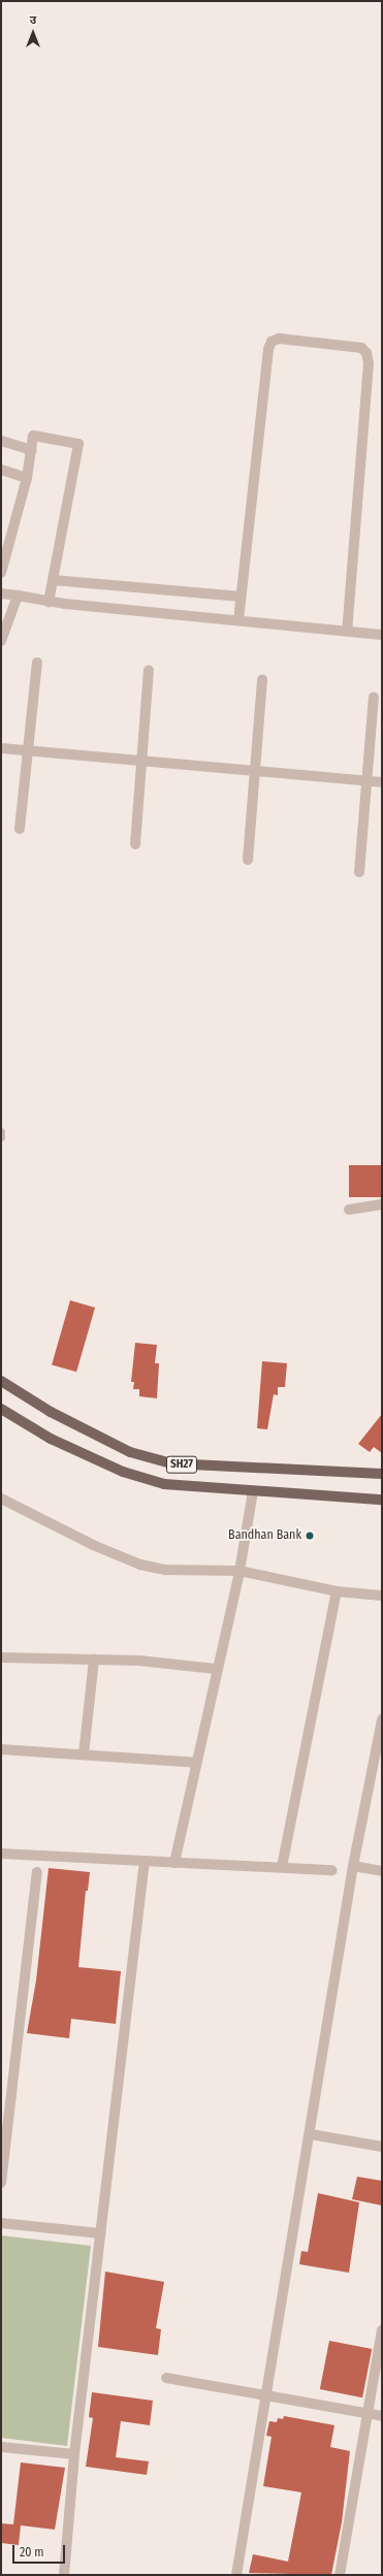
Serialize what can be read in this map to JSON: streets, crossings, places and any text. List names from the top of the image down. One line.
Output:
{"streets":{"main road":["SH27"]},"places":["Bandhan Bank"],"scale_bar":"20 m","north":"top"}
